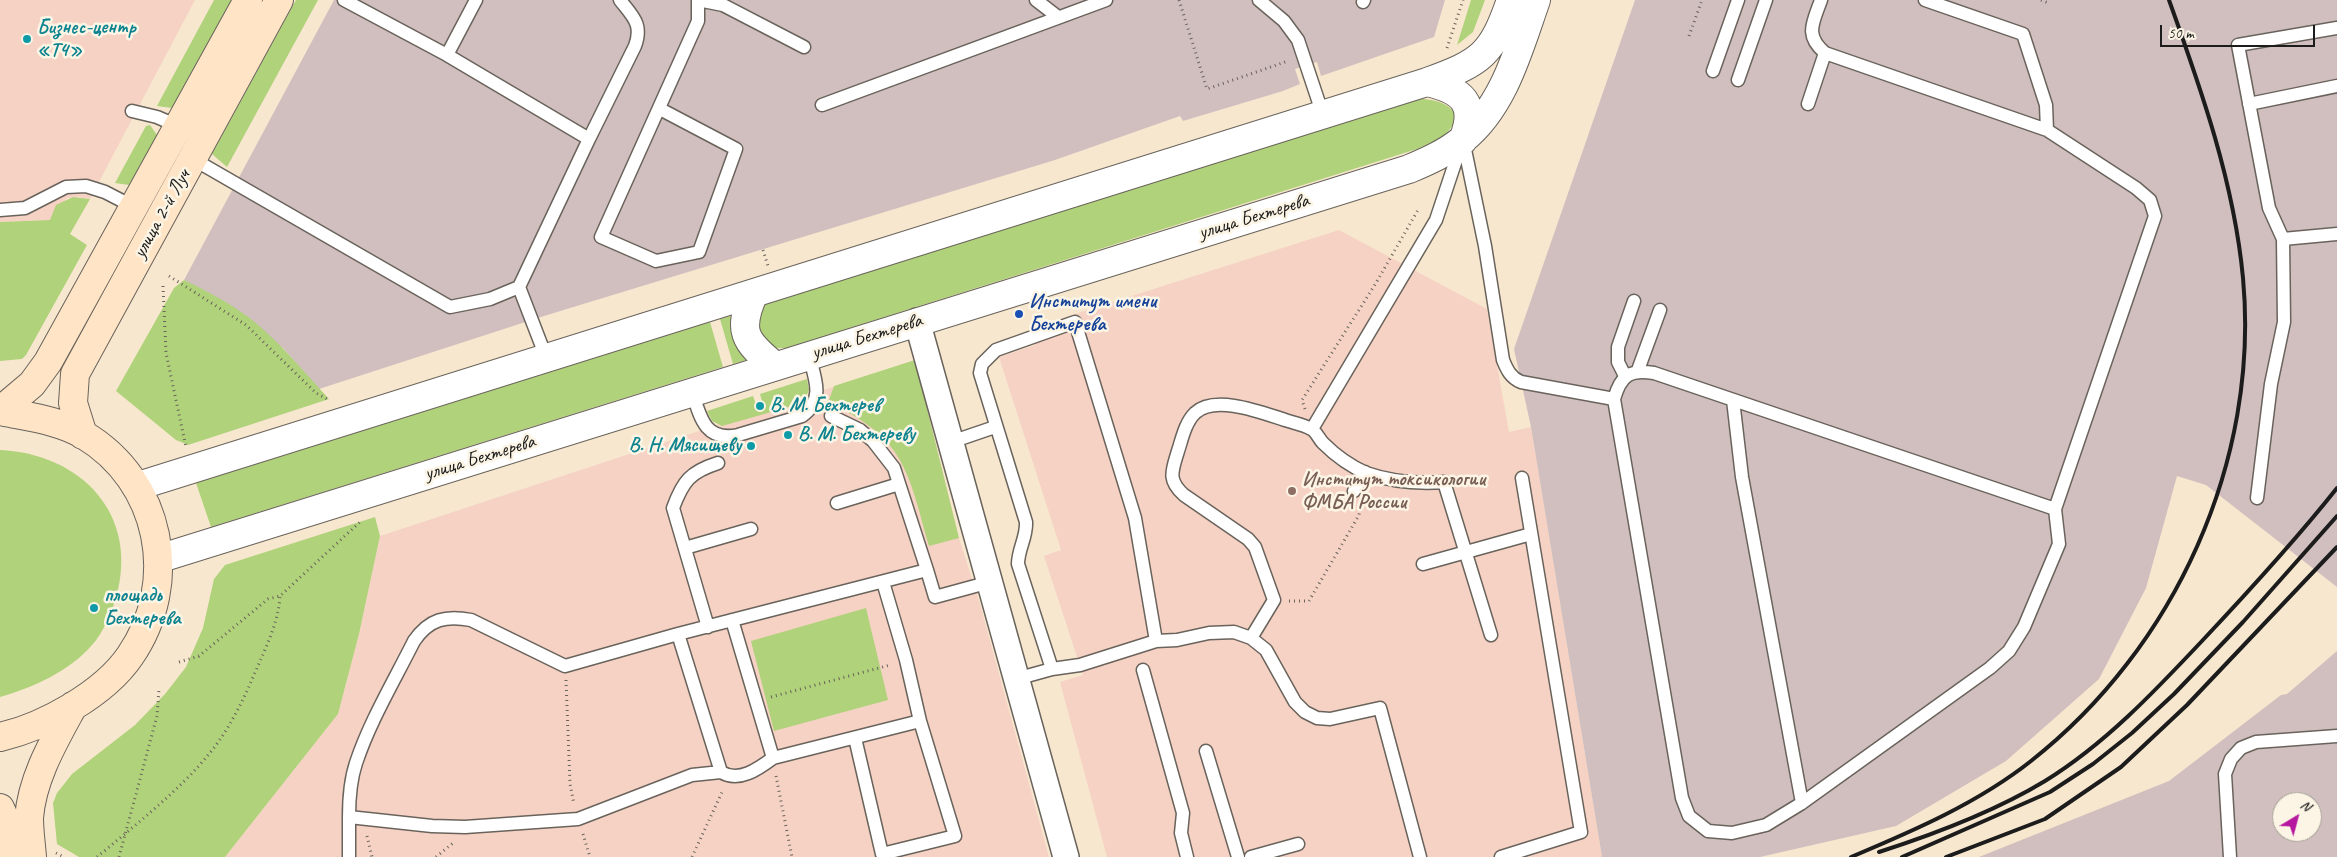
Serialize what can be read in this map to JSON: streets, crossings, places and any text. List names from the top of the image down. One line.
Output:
{"streets":{"main road":["улица 2-й Луч"],"street":["улица Бехтерева"]},"places":["Бизнес-центр «Т4»","Институт имени Бехтерева","В. М. Бехтерев","В. М. Бехтереву","В. Н. Мясищеву","Институт токсикологии ФМБА России","площадь Бехтерева"],"scale_bar":"50 m","north":"top right"}
